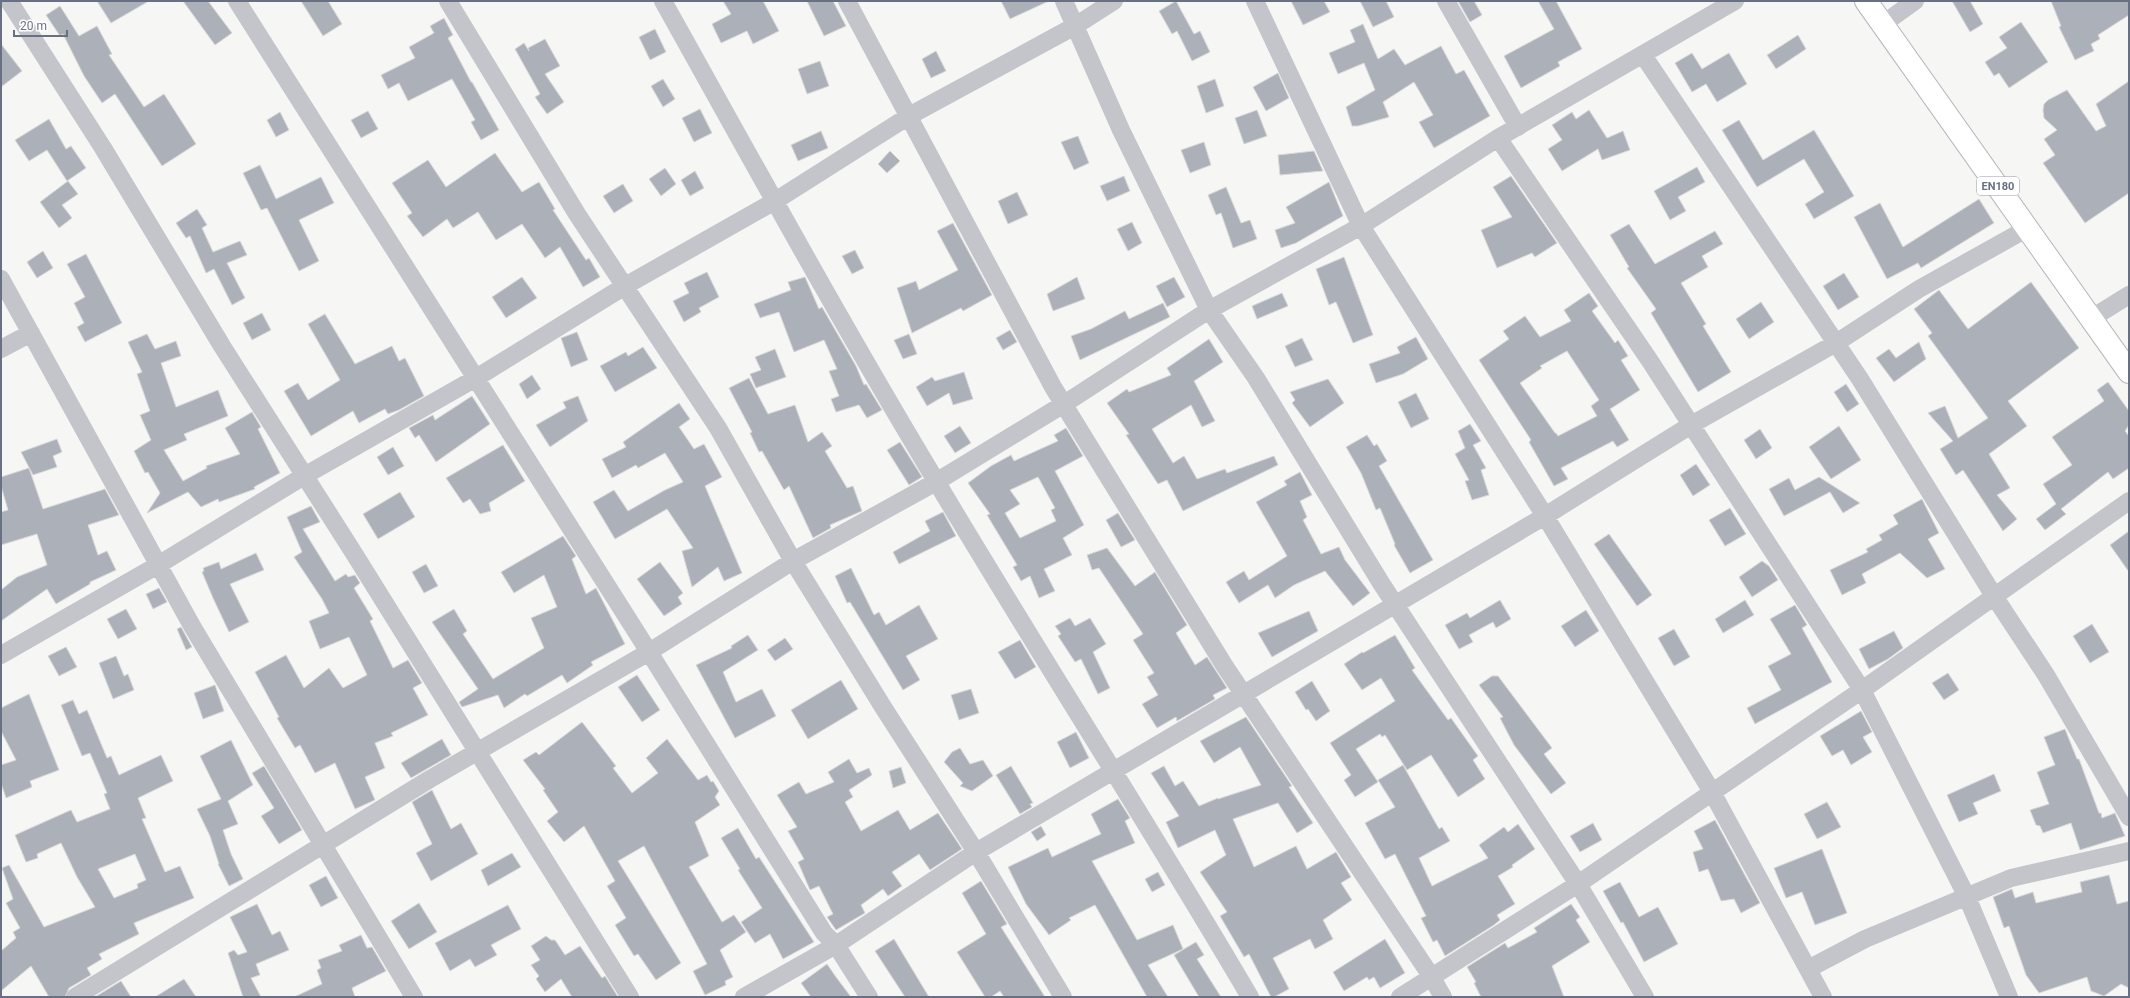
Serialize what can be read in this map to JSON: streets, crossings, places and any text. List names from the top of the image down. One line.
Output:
{"streets":{"main road":["EN180"]},"scale_bar":"20 m"}
